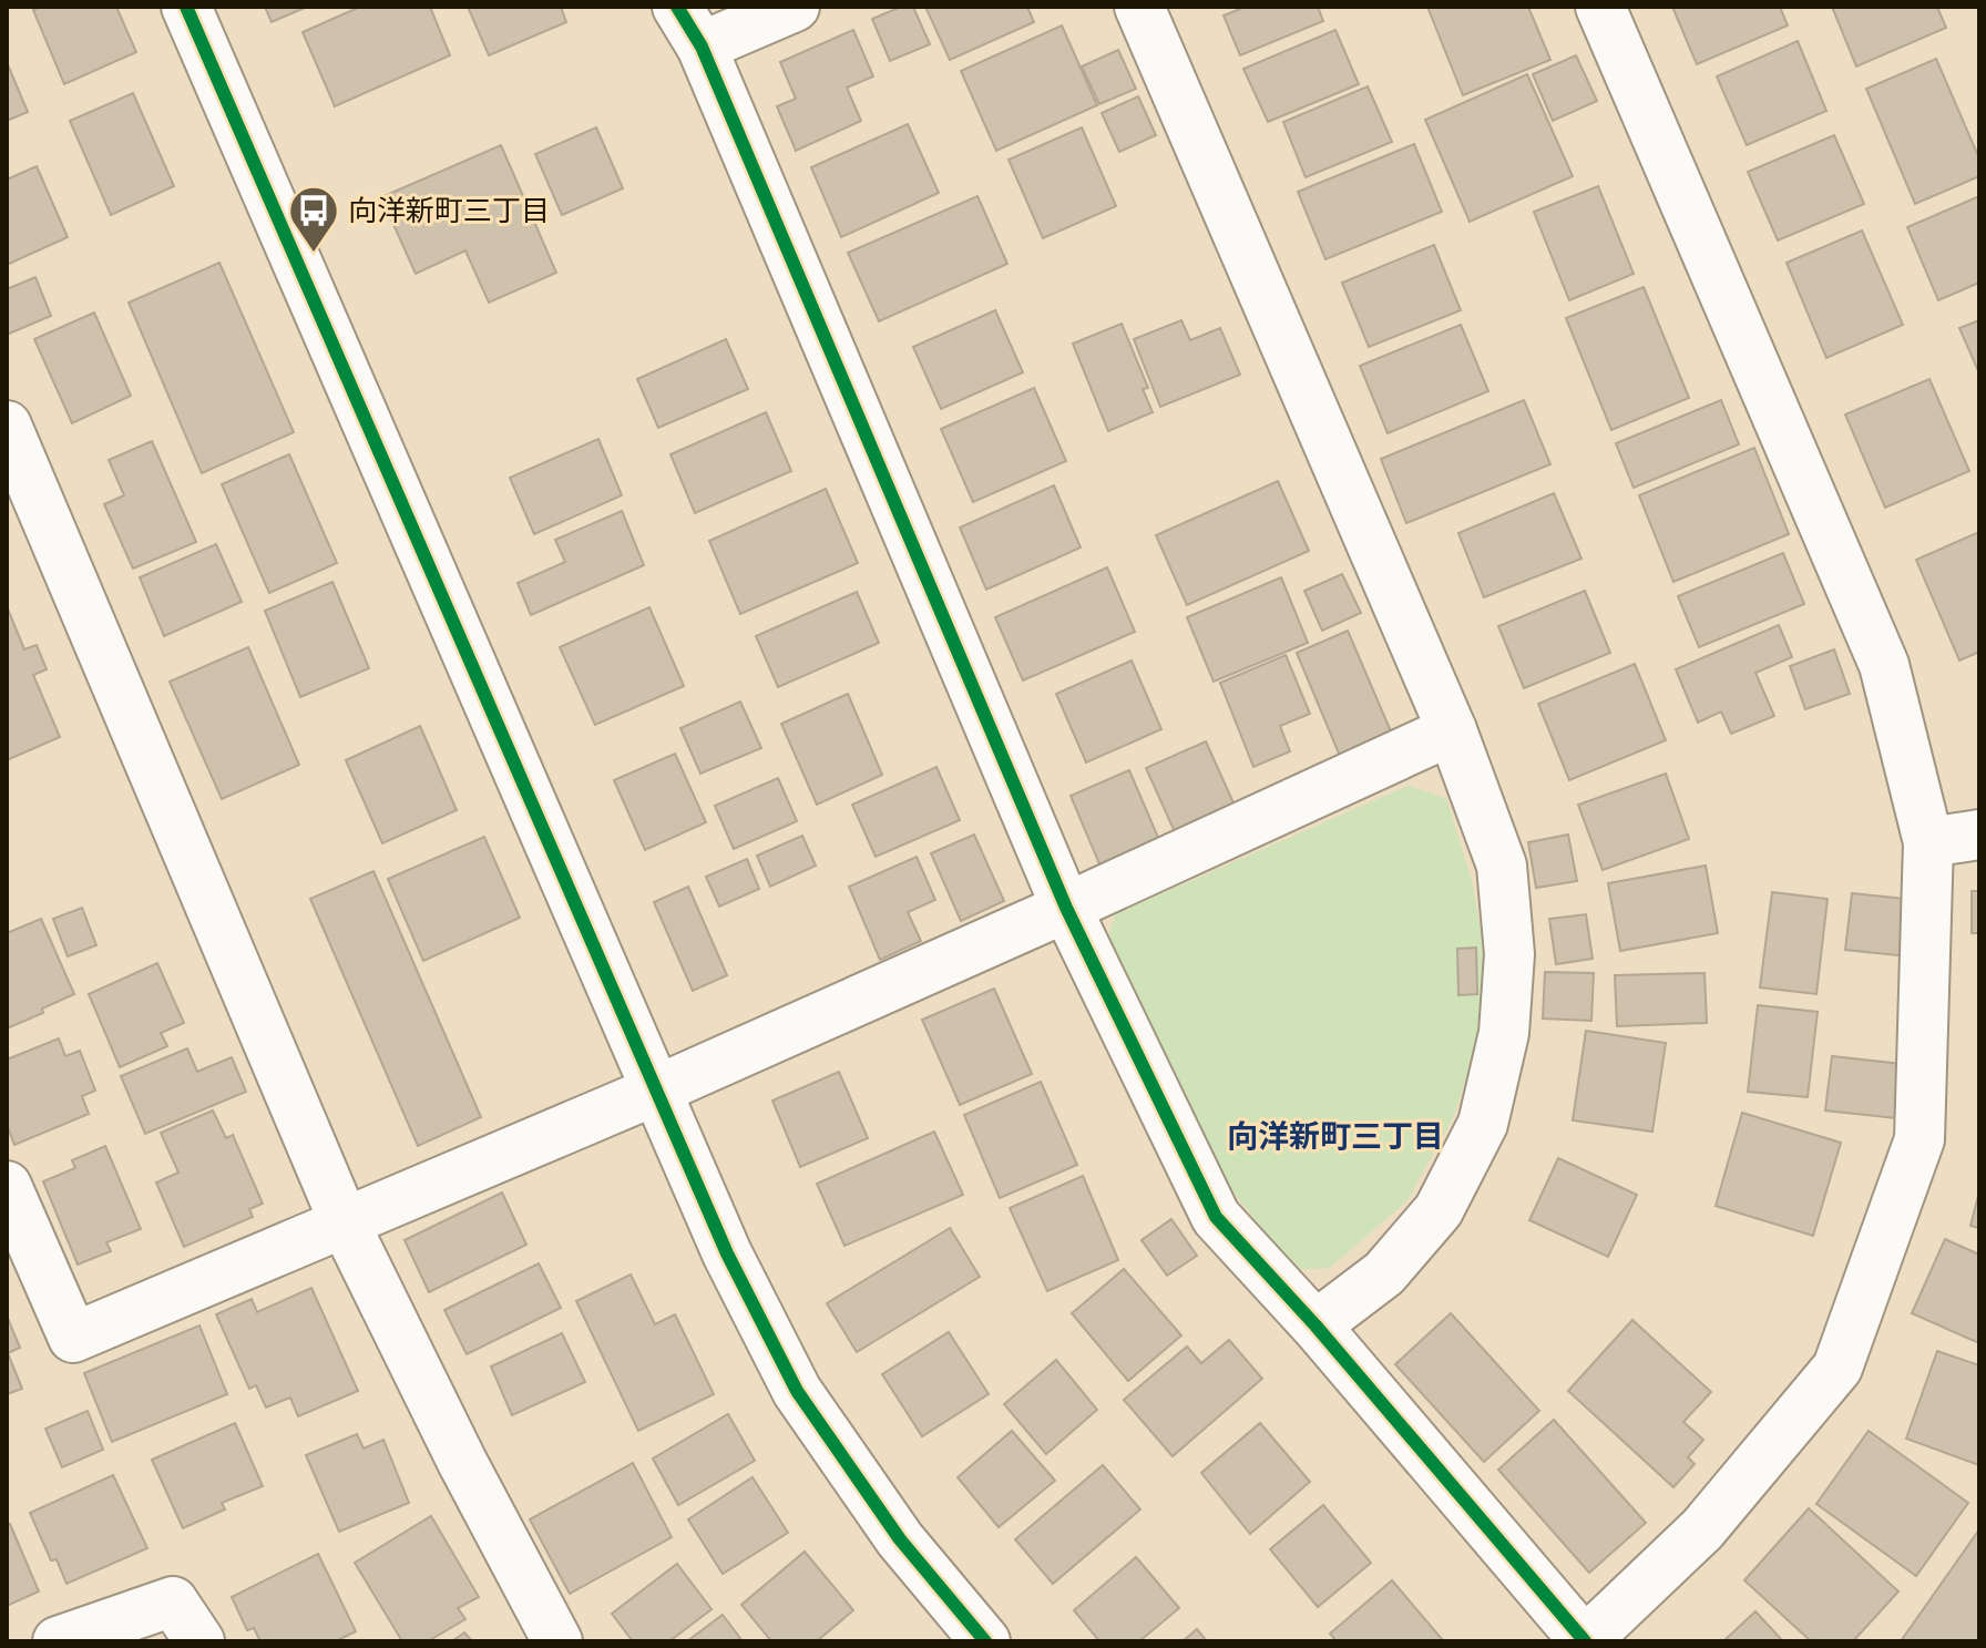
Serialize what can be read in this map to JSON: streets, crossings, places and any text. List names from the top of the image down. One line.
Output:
{"districts":["向洋新町三丁目"],"places":{"bus stop":["向洋新町三丁目"]}}
